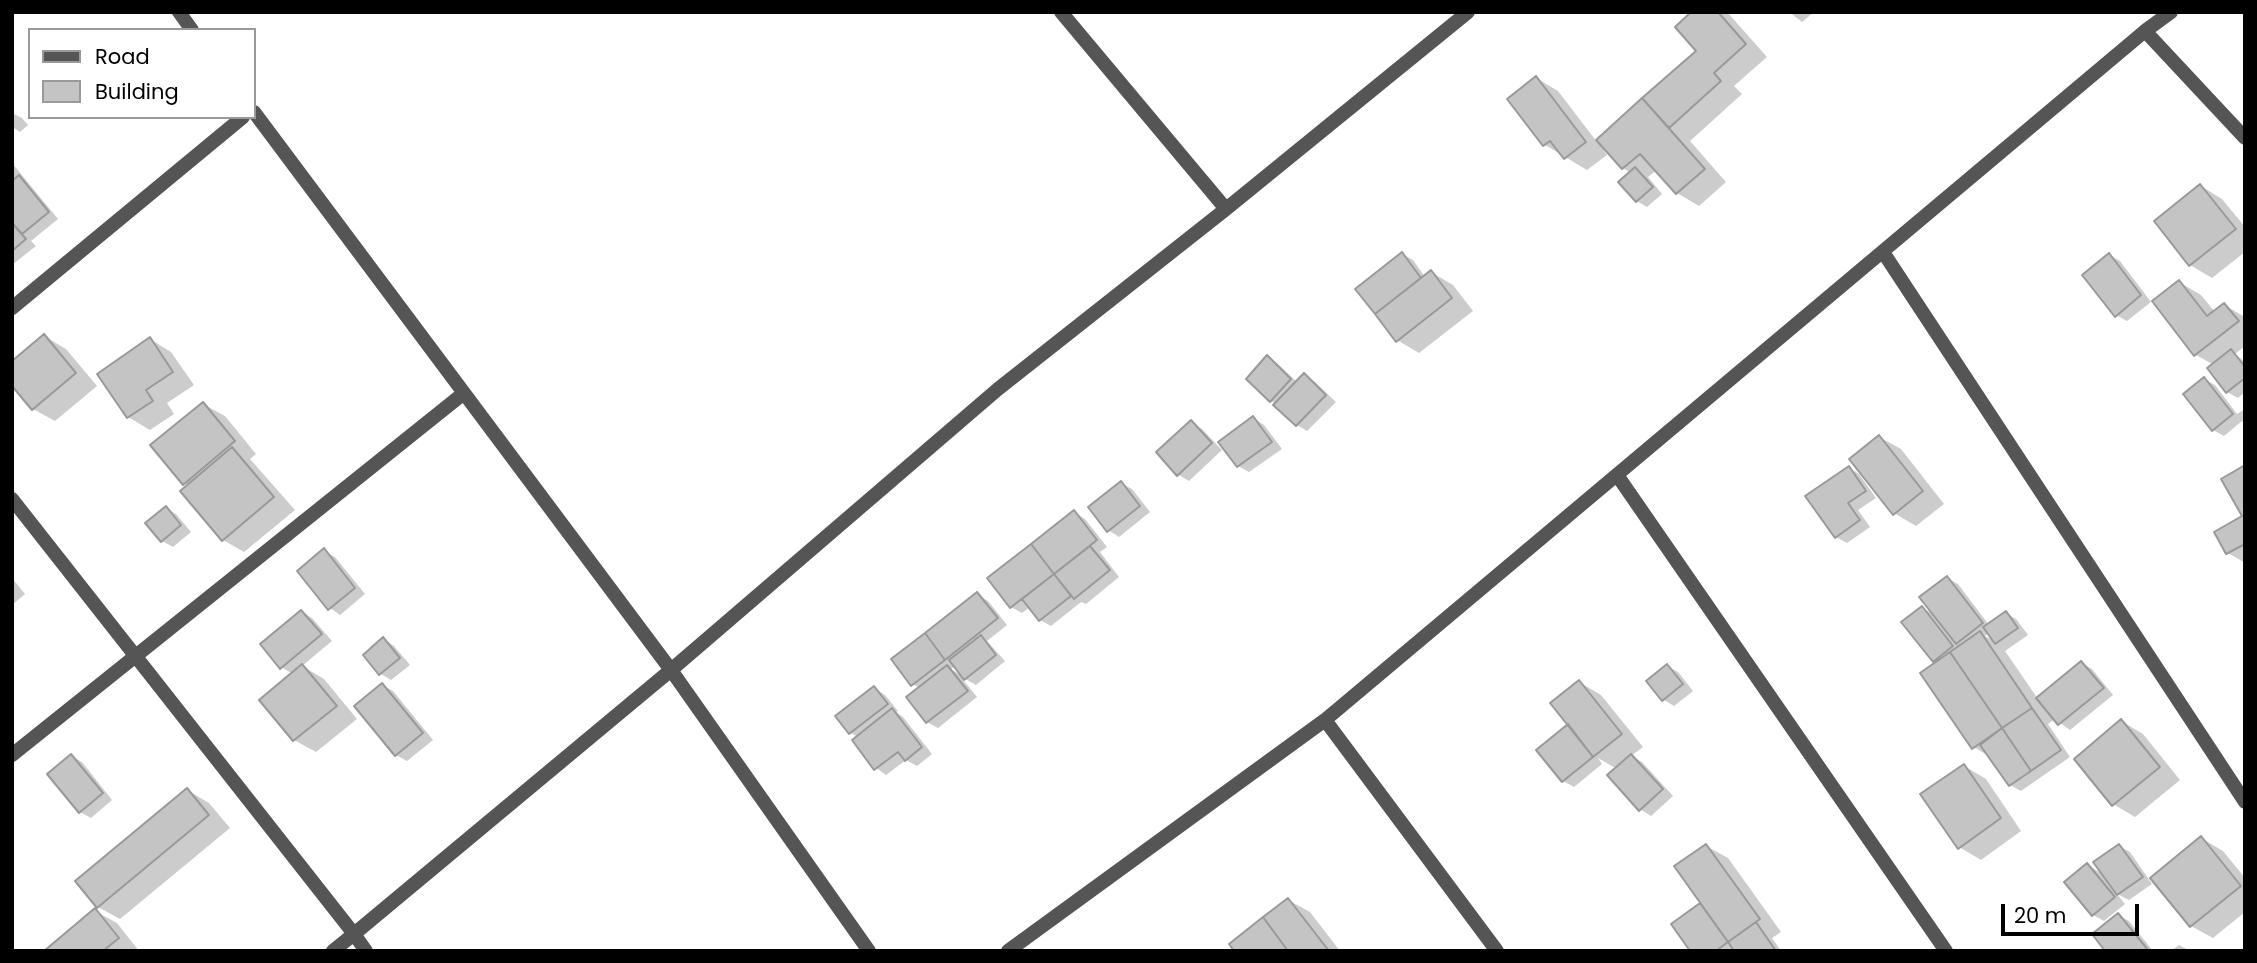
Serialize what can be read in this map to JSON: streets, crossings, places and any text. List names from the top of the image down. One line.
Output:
{"legend":["Road","Building"],"scale_bar":"20 m"}
